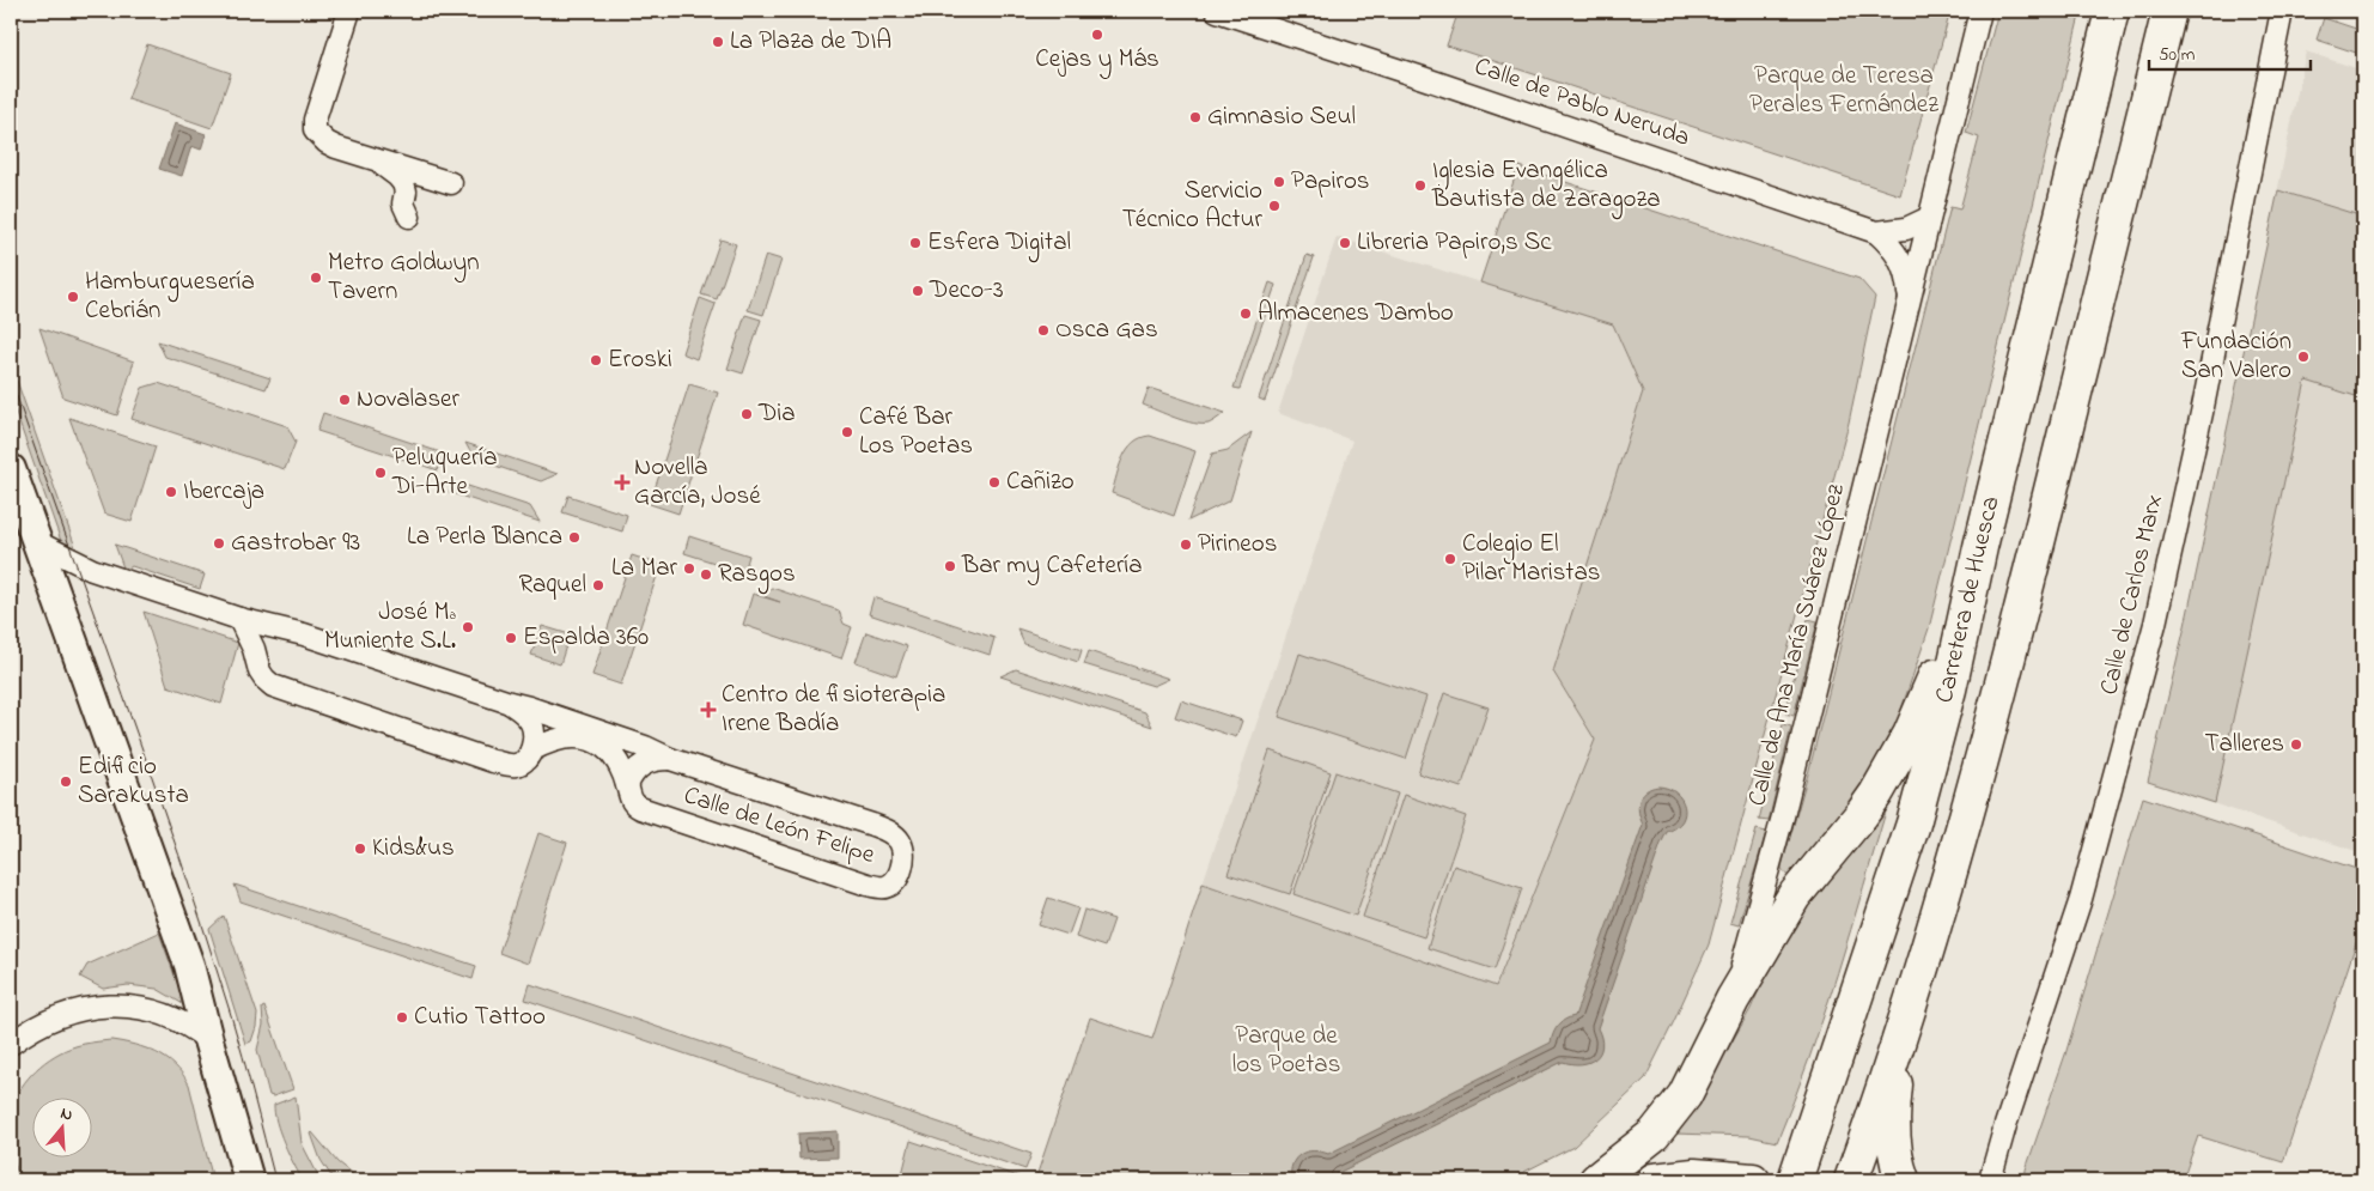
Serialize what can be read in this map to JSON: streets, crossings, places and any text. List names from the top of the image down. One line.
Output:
{"streets":{"main road":["Carretera de Huesca"],"street":["Calle de Pablo Neruda","Calle de Carlos Marx","Calle de Ana María Suárez López","Calle de León Felipe"]},"crossings":[["Calle de Pablo Neruda","Calle de Ana María Suárez López"]],"parks":["Parque de Teresa Perales Fernández","Parque de los Poetas"],"places":{"other":["Cejas y Más","La Plaza de DIA","Gimnasio Seul","Papiros","Iglesia Evangélica Bautista de Zaragoza","Servicio Técnico Actur","Esfera Digital","Libreria Papiro,s Sc","Metro Goldwyn Tavern","Deco-3","Hamburguesería Cebrián","Almacenes Dambo","Osca Gas","Fundación San Valero","Eroski","Novalaser","Dia","Café Bar Los Poetas","Peluquería Di-Arte","Cañizo","Ibercaja","La Perla Blanca","Gastrobar 93","Pirineos","Colegio El Pilar Maristas","Bar my Cafetería","La Mar","Rasgos","Raquel","José Mª Muniente S.L.","Espalda 360","Talleres","Edificio Sarakusta","Kids&us","Cutio Tattoo"],"health":["Novella García, José","Centro de fisioterapia Irene Badía"]},"scale_bar":"50 m","north":"top"}
